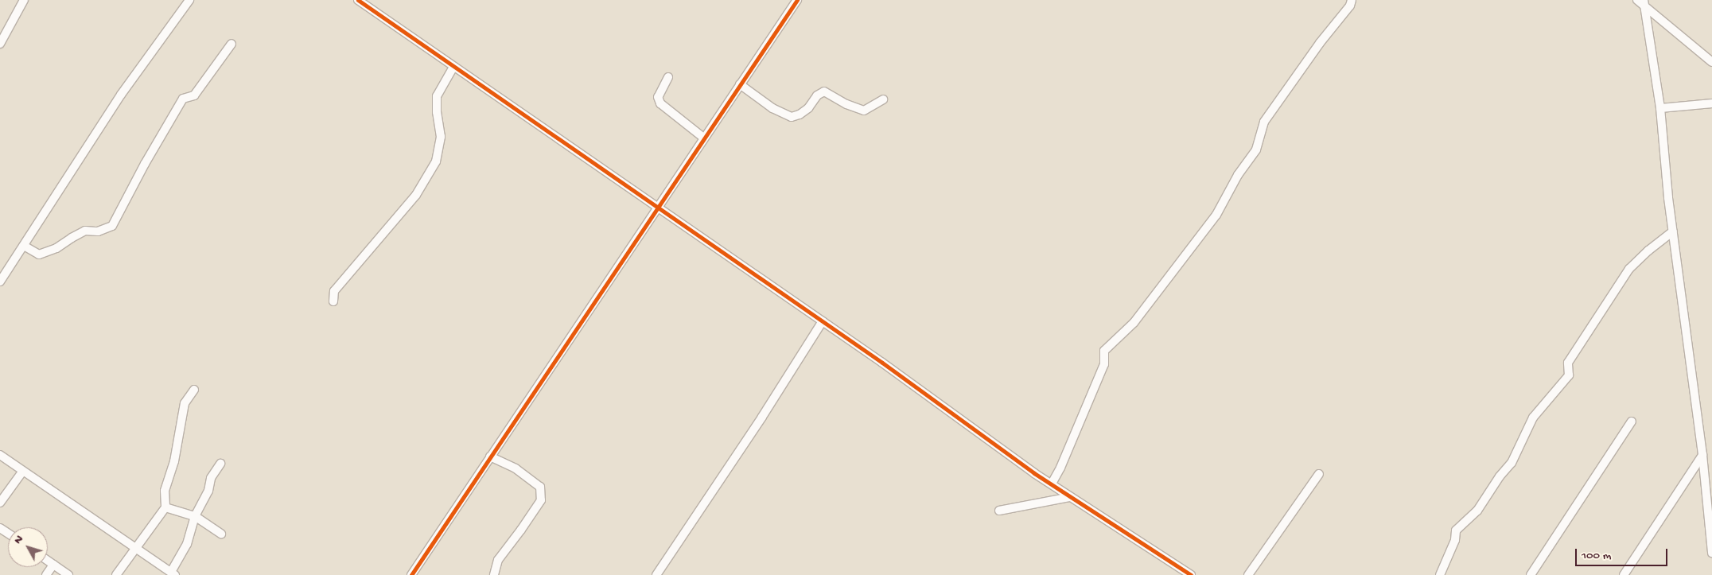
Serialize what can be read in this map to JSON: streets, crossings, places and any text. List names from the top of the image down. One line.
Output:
{"scale_bar":"100 m","north":"top left"}
